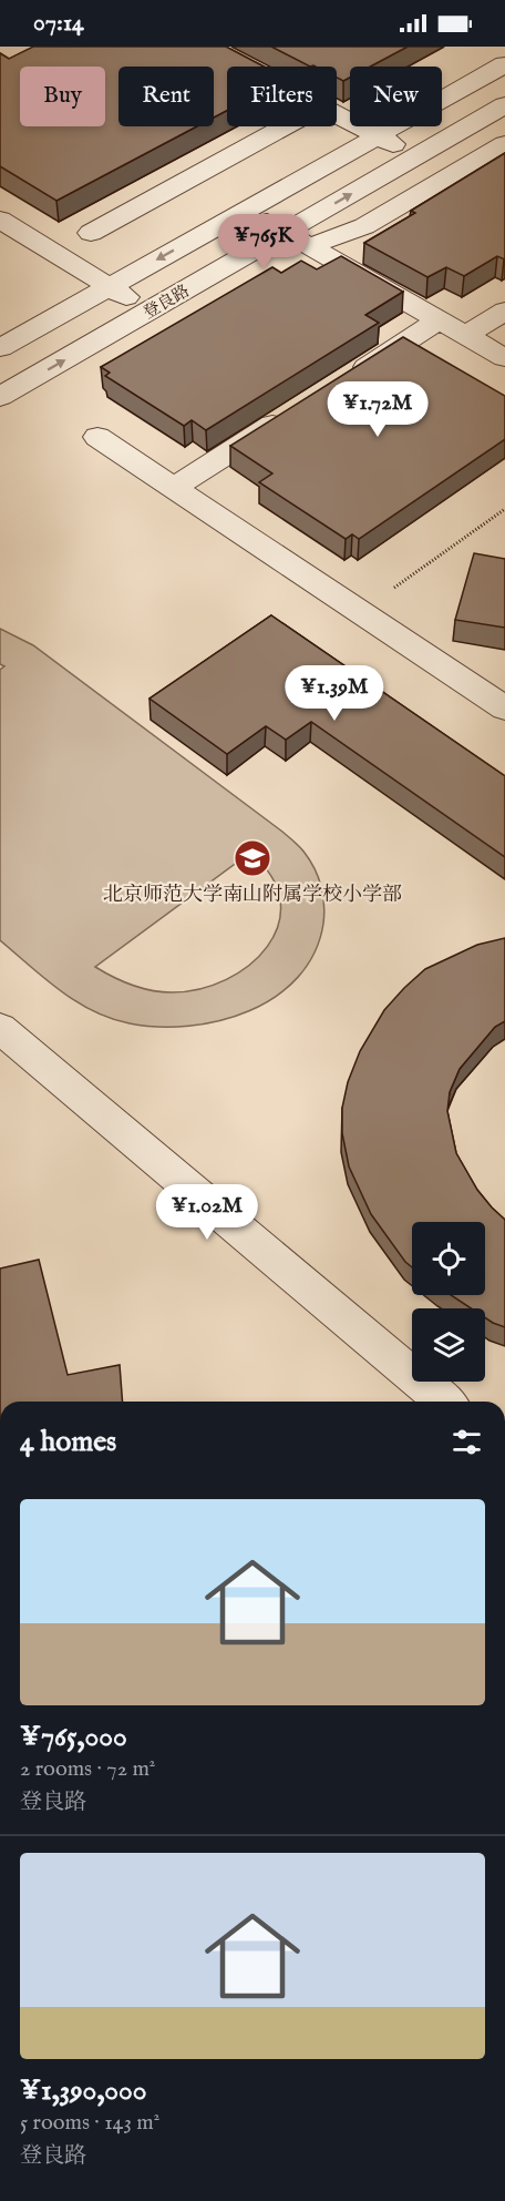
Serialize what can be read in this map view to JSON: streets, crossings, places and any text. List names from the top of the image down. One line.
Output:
{"streets":{"street":["登良路"]},"places":{"school or university":["北京师范大学南山附属学校小学部"]},"page":{"status":"07:14","chip":["Buy","Rent","Filters","New"],"price":["¥765K","¥1.72M","¥1.39M","¥1.02M"],"heading":"4 homes","list":[{"name":"¥765,000","note":"2 rooms · 72 m² · 登良路"},{"name":"¥1,390,000","note":"5 rooms · 143 m² · 登良路"}]}}
